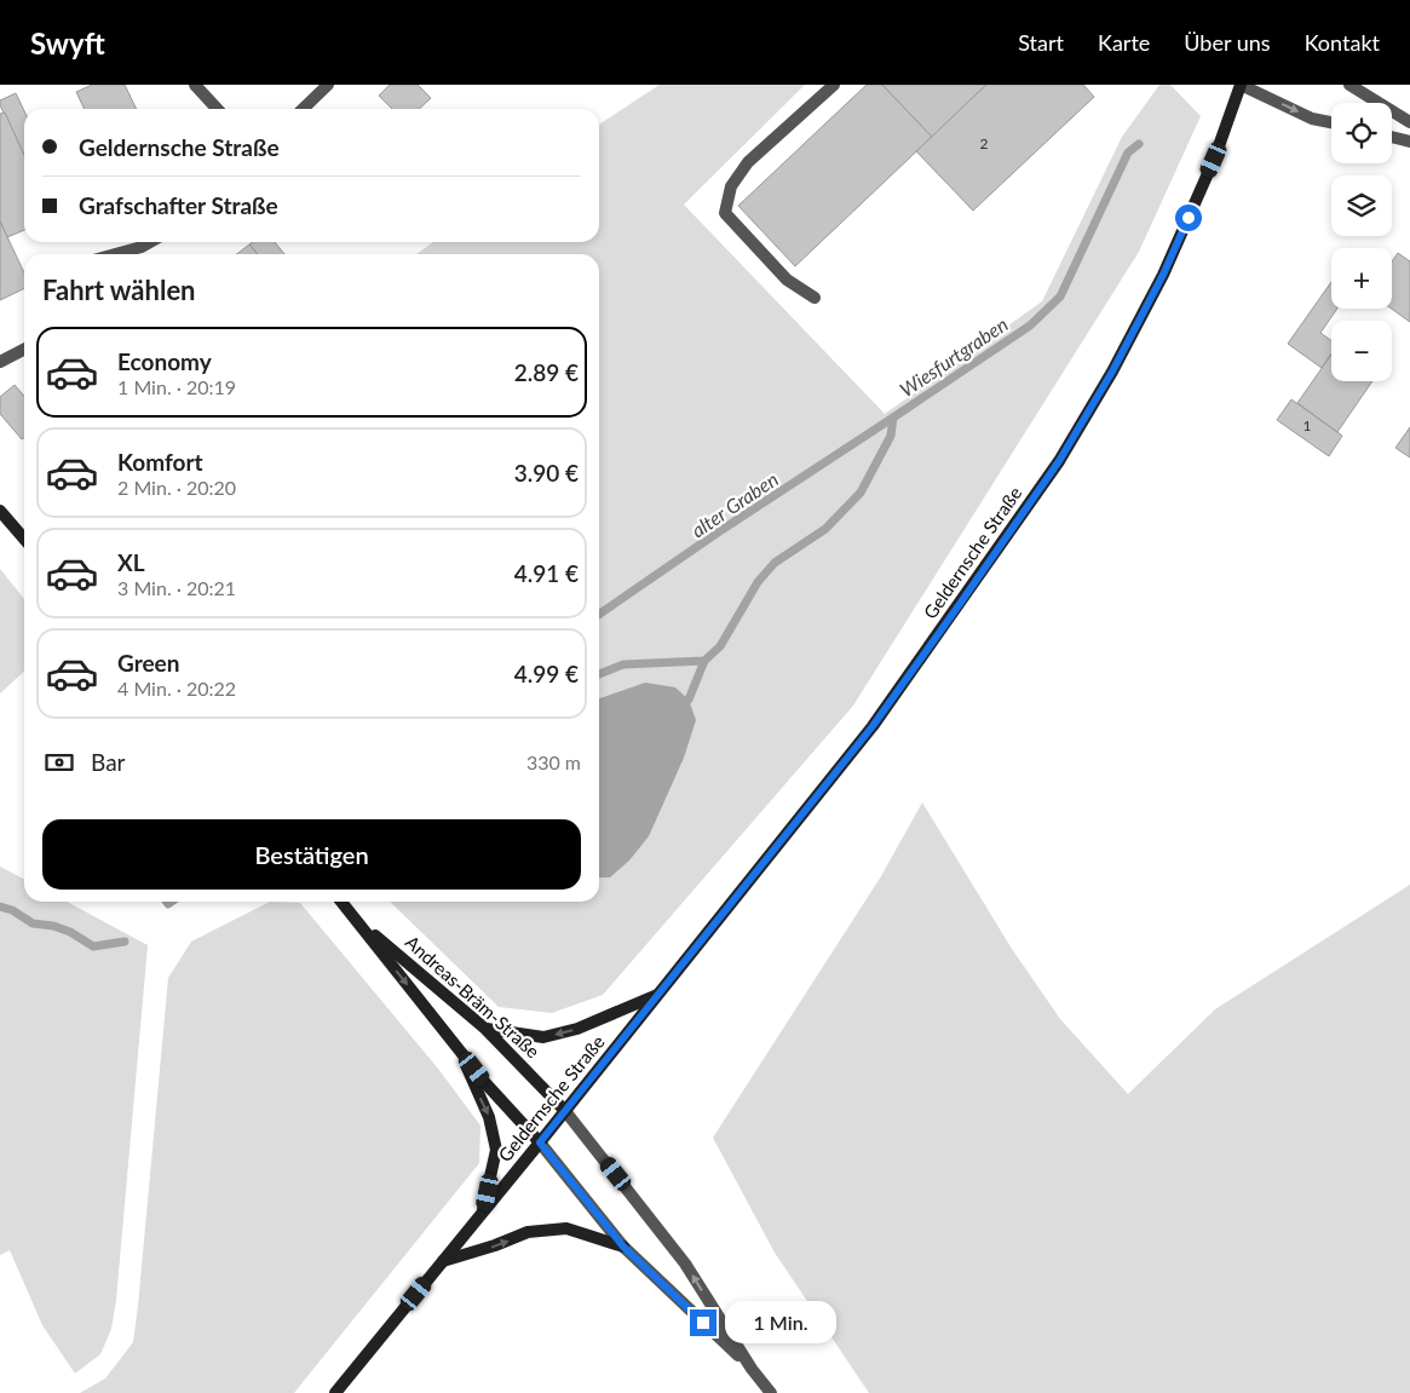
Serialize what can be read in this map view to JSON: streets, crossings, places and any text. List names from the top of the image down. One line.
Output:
{"streets":{"main road":["Geldernsche Straße","Andreas-Bräm-Straße"]},"crossings":[["Geldernsche Straße","Andreas-Bräm-Straße"]],"water":["Wiesfurtgraben","alter Graben"],"house_numbers":["2","1"],"page":{"header":"Swyft","nav":["Start","Karte","Über uns","Kontakt"],"map_buttons":["+","−"],"banner":["Geldernsche Straße","Grafschafter Straße"],"heading":"Fahrt wählen","list":[{"name":"Economy","note":"1 Min. · 20:19","value":"2.89 €"},{"name":"Komfort","note":"2 Min. · 20:20","value":"3.90 €"},{"name":"XL","note":"3 Min. · 20:21","value":"4.91 €"},{"name":"Green","note":"4 Min. · 20:22","value":"4.99 €"}],"pay":["Bar","330 m"],"buttons":"Bestätigen","bubble":"1 Min."}}
